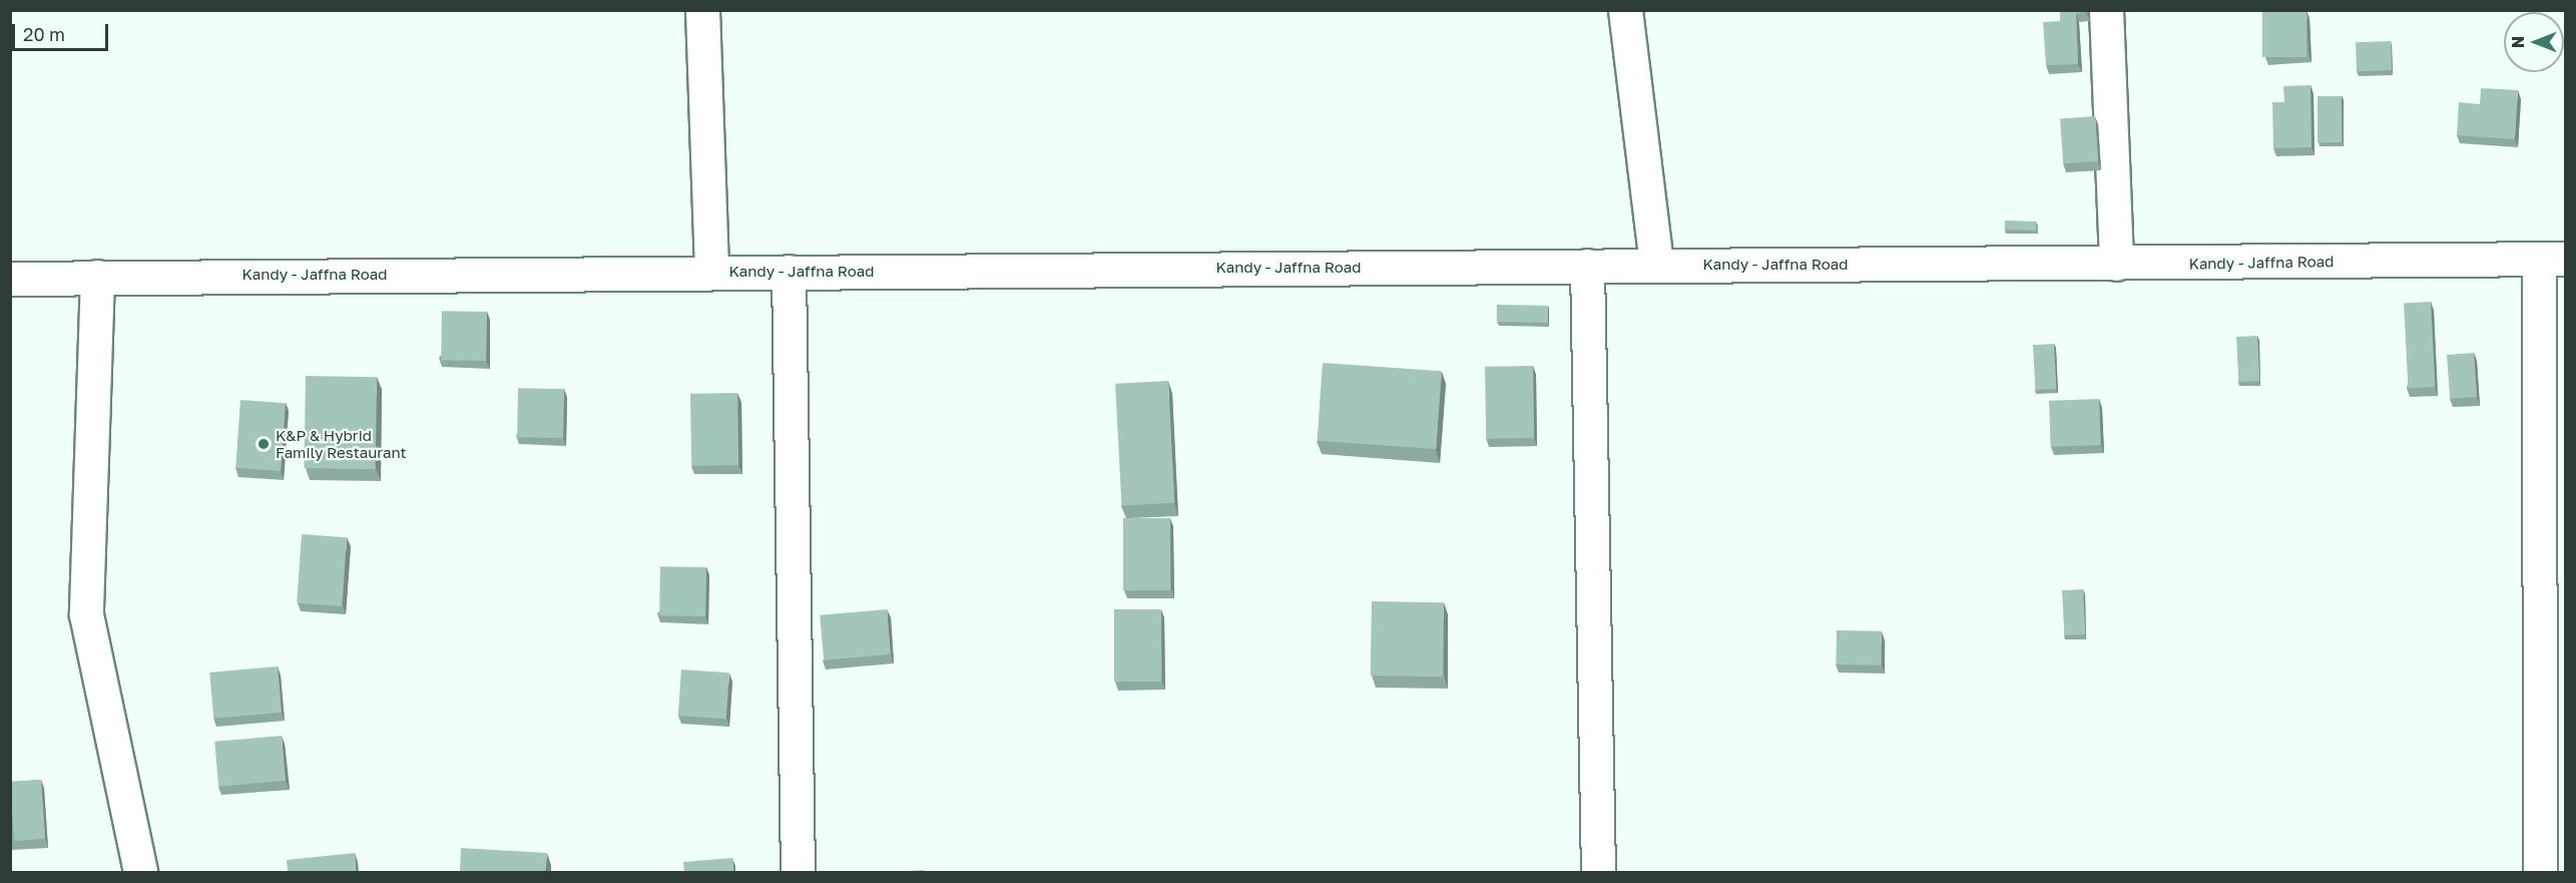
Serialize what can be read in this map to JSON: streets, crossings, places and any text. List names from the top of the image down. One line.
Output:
{"streets":{"main road":["Kandy - Jaffna Road"]},"places":["K&P & Hybrid Family Restaurant"],"scale_bar":"20 m","north":"left"}
